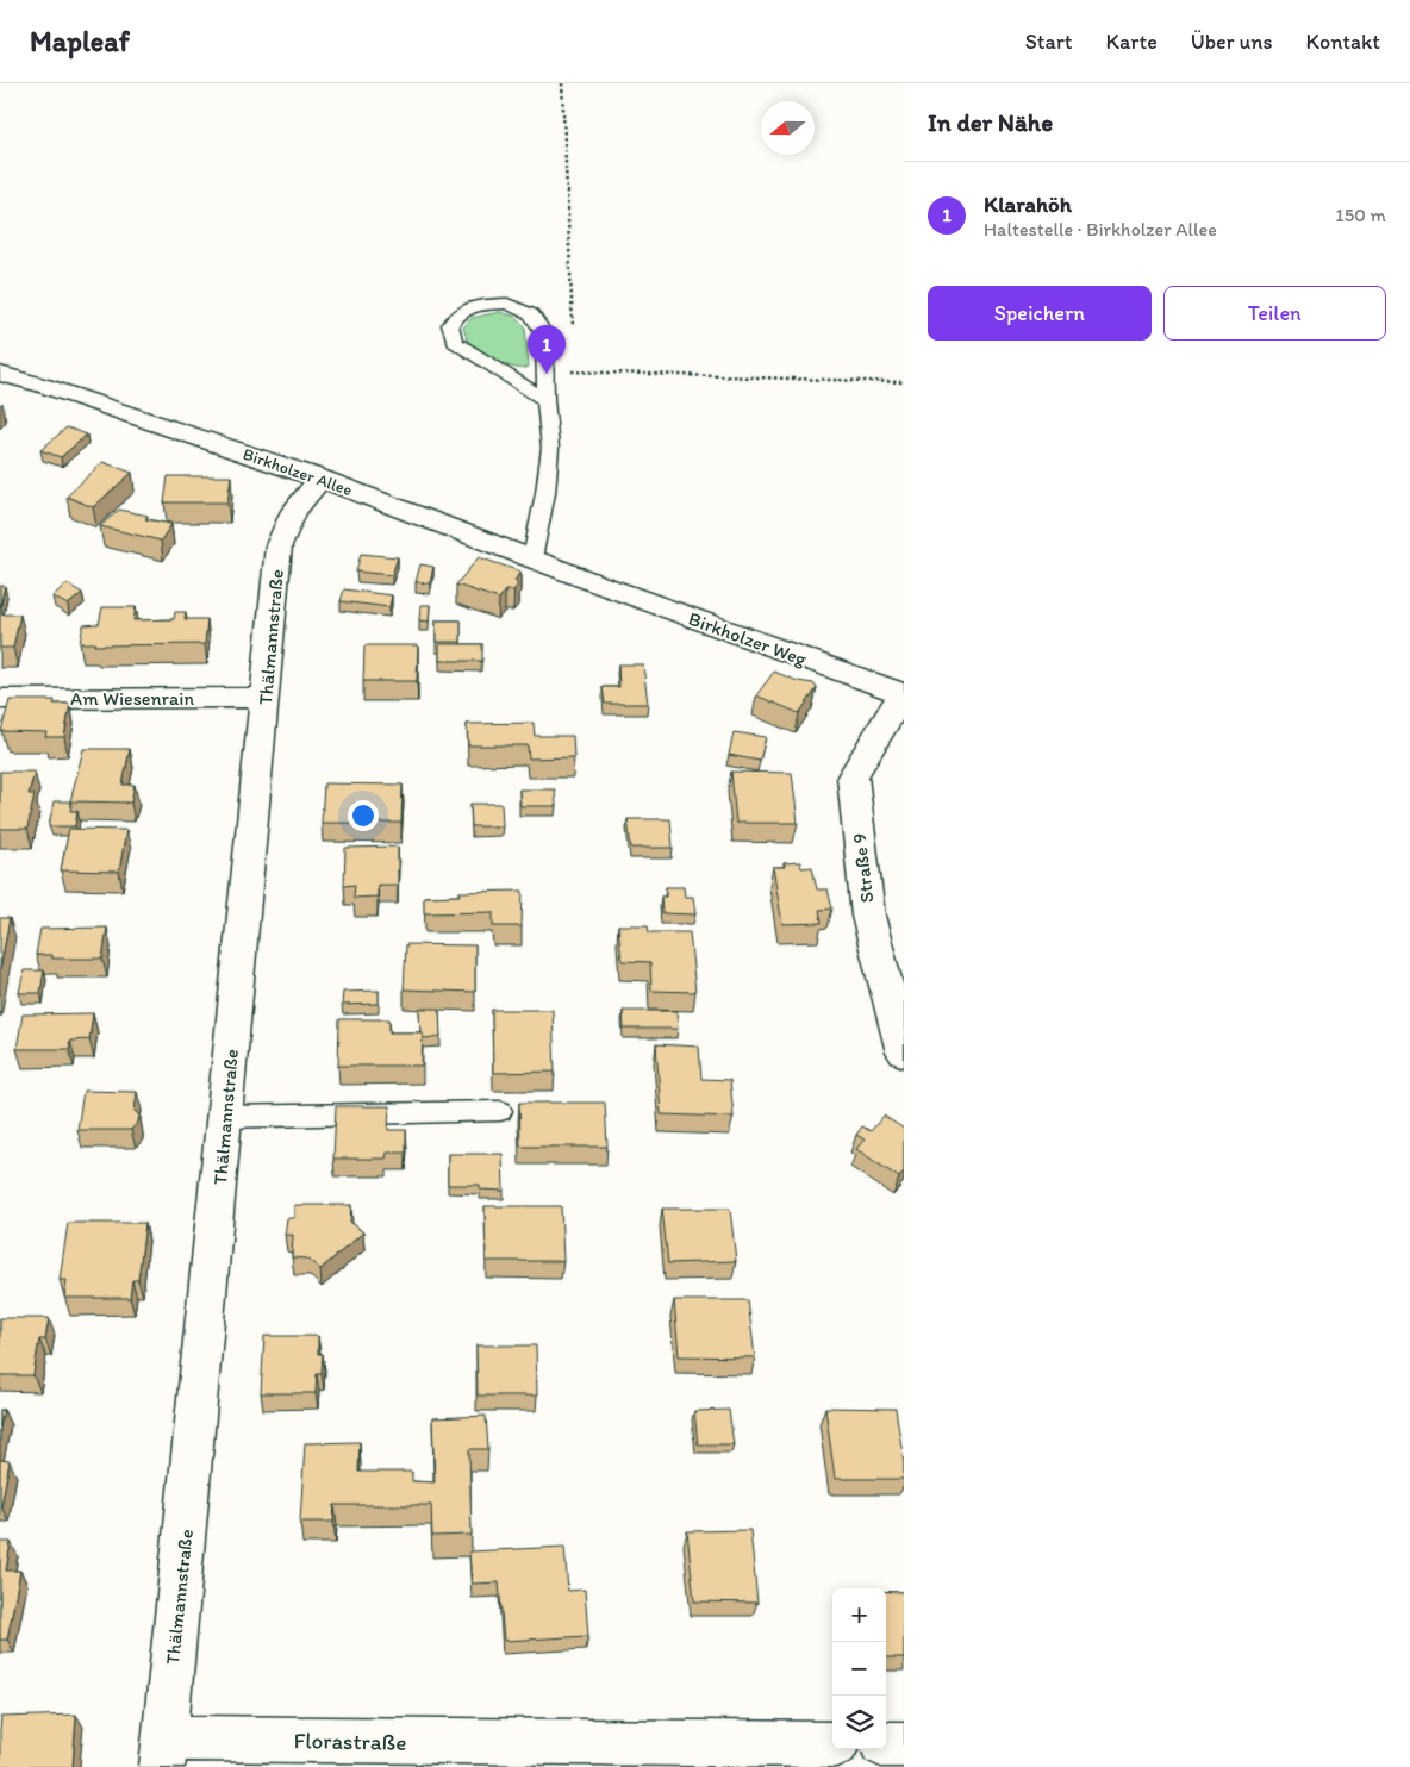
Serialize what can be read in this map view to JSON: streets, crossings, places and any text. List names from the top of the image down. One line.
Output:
{"streets":{"street":["Birkholzer Allee","Thälmannstraße","Birkholzer Weg","Am Wiesenrain","Straße 9","Florastraße"]},"crossings":[["Birkholzer Allee","Thälmannstraße"],["Birkholzer Allee","Birkholzer Weg"],["Thälmannstraße","Am Wiesenrain"],["Thälmannstraße","Florastraße"],["Birkholzer Weg","Straße 9"]],"north":"left","page":{"header":"Mapleaf","nav":["Start","Karte","Über uns","Kontakt"],"heading":"In der Nähe","list":[{"mark":"1","name":"Klarahöh","note":"Haltestelle · Birkholzer Allee","value":"150 m"}],"buttons":["Speichern","Teilen"],"pins":"1","map_buttons":["+","−"]}}
